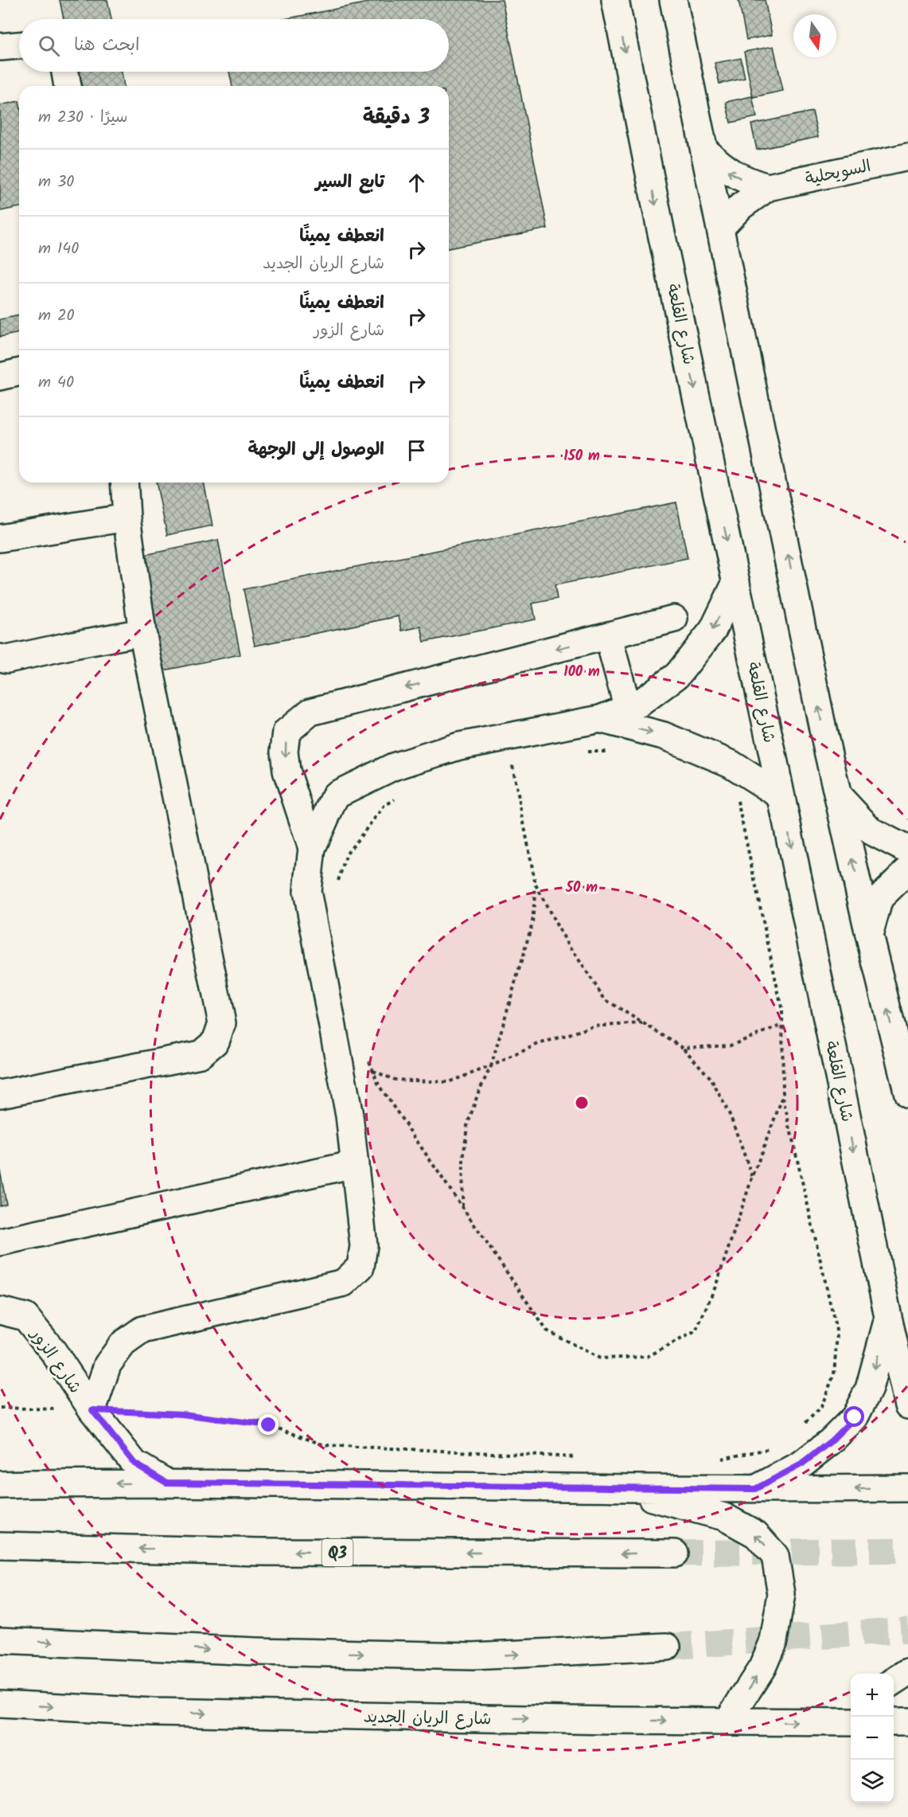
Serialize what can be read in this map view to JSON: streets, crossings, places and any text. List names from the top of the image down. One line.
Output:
{"streets":{"main road":["السويحلية","شارع القلعة","شارع الزور","Q3","شارع الريان الجديد"]},"north":"bottom","page":{"search":"ابحث هنا","heading":["3 دقيقة","سيرًا · 230 m"],"list":[["تابع السير","30 m"],["انعطف يمينًا","شارع الريان الجديد","140 m"],["انعطف يمينًا","شارع الزور","20 m"],["انعطف يمينًا","40 m"],"الوصول إلى الوجهة"],"map_buttons":["+","−"]},"rings":["150 m","100 m","50 m"]}
